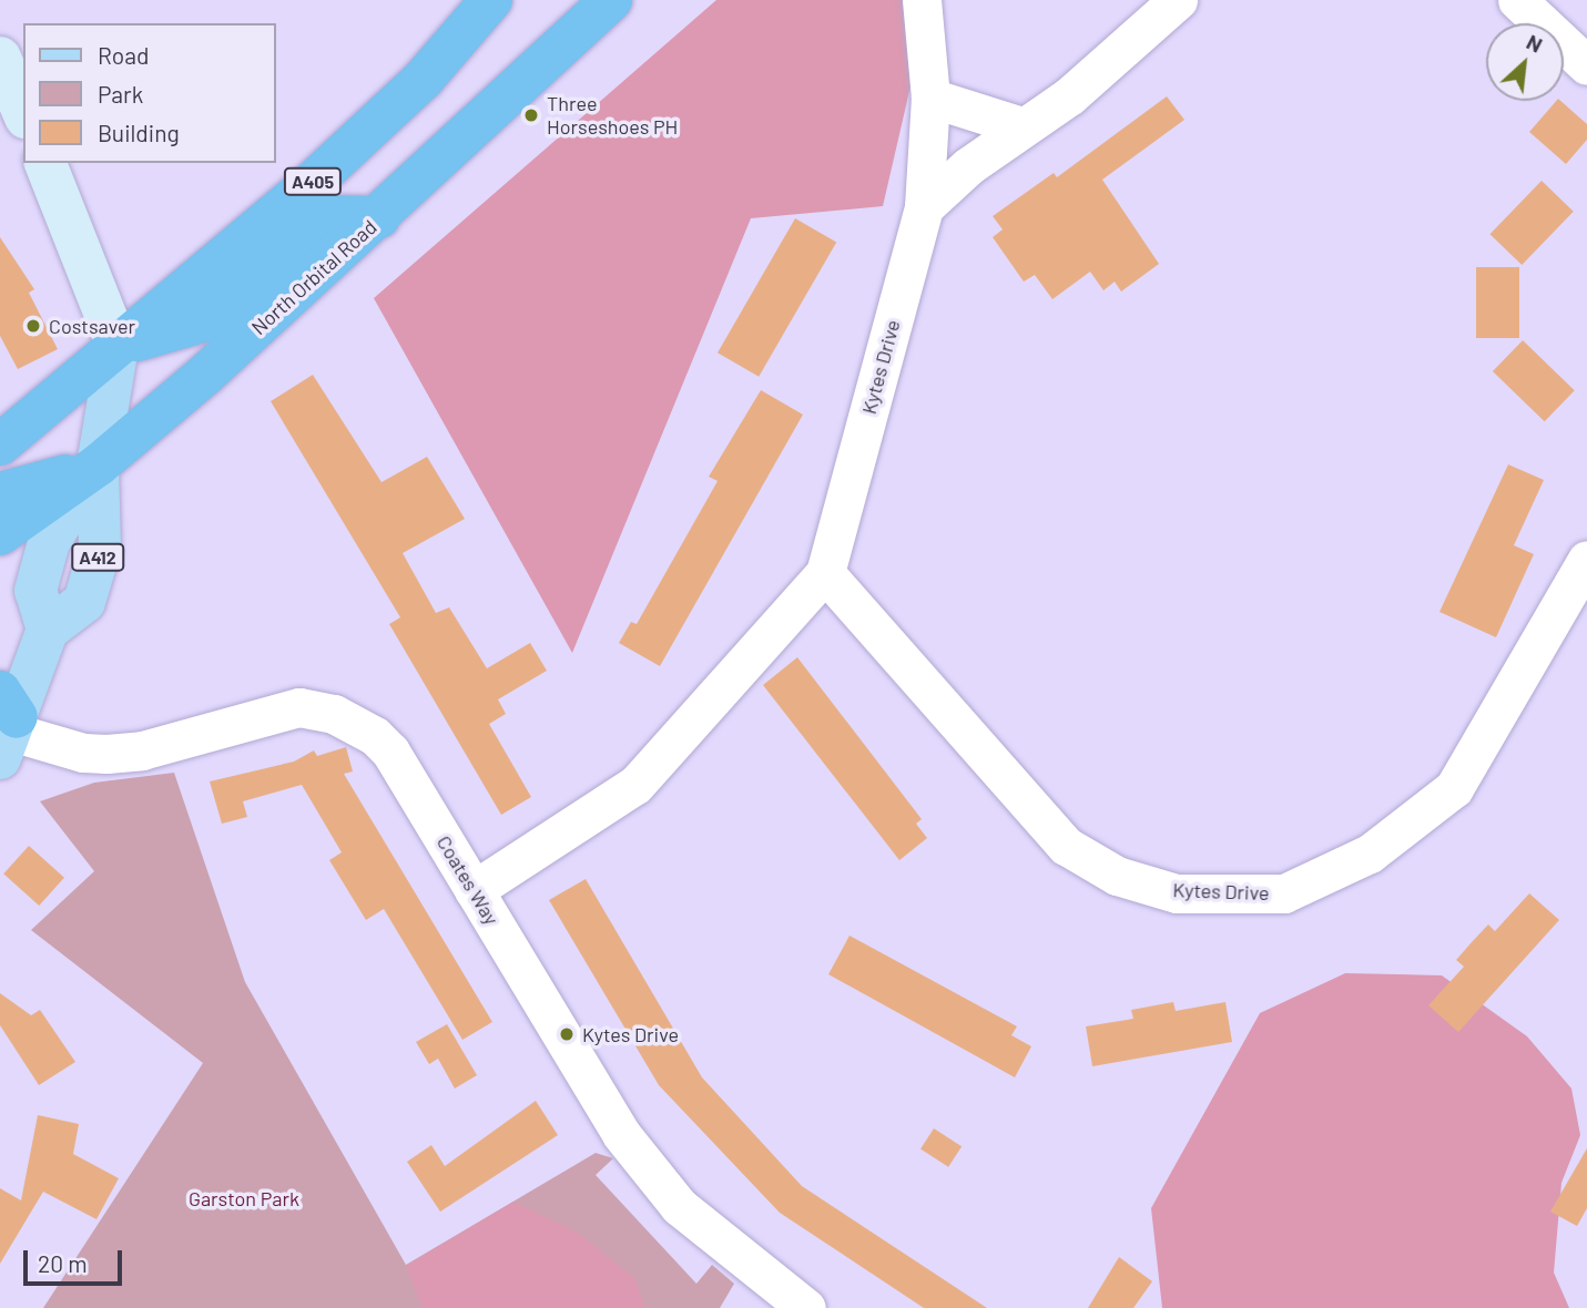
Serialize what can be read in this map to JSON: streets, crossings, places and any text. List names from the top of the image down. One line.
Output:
{"streets":{"highway":["A405","North Orbital Road"],"main road":["A412"],"street":["Kytes Drive","Coates Way"]},"crossings":[["A405","A412"],["North Orbital Road","A412"],["Kytes Drive","Coates Way"],["A412","Coates Way"]],"parks":["Garston Park"],"places":["Three Horseshoes PH","Costsaver","Kytes Drive"],"legend":["Road","Park","Building"],"scale_bar":"20 m","north":"top right"}
